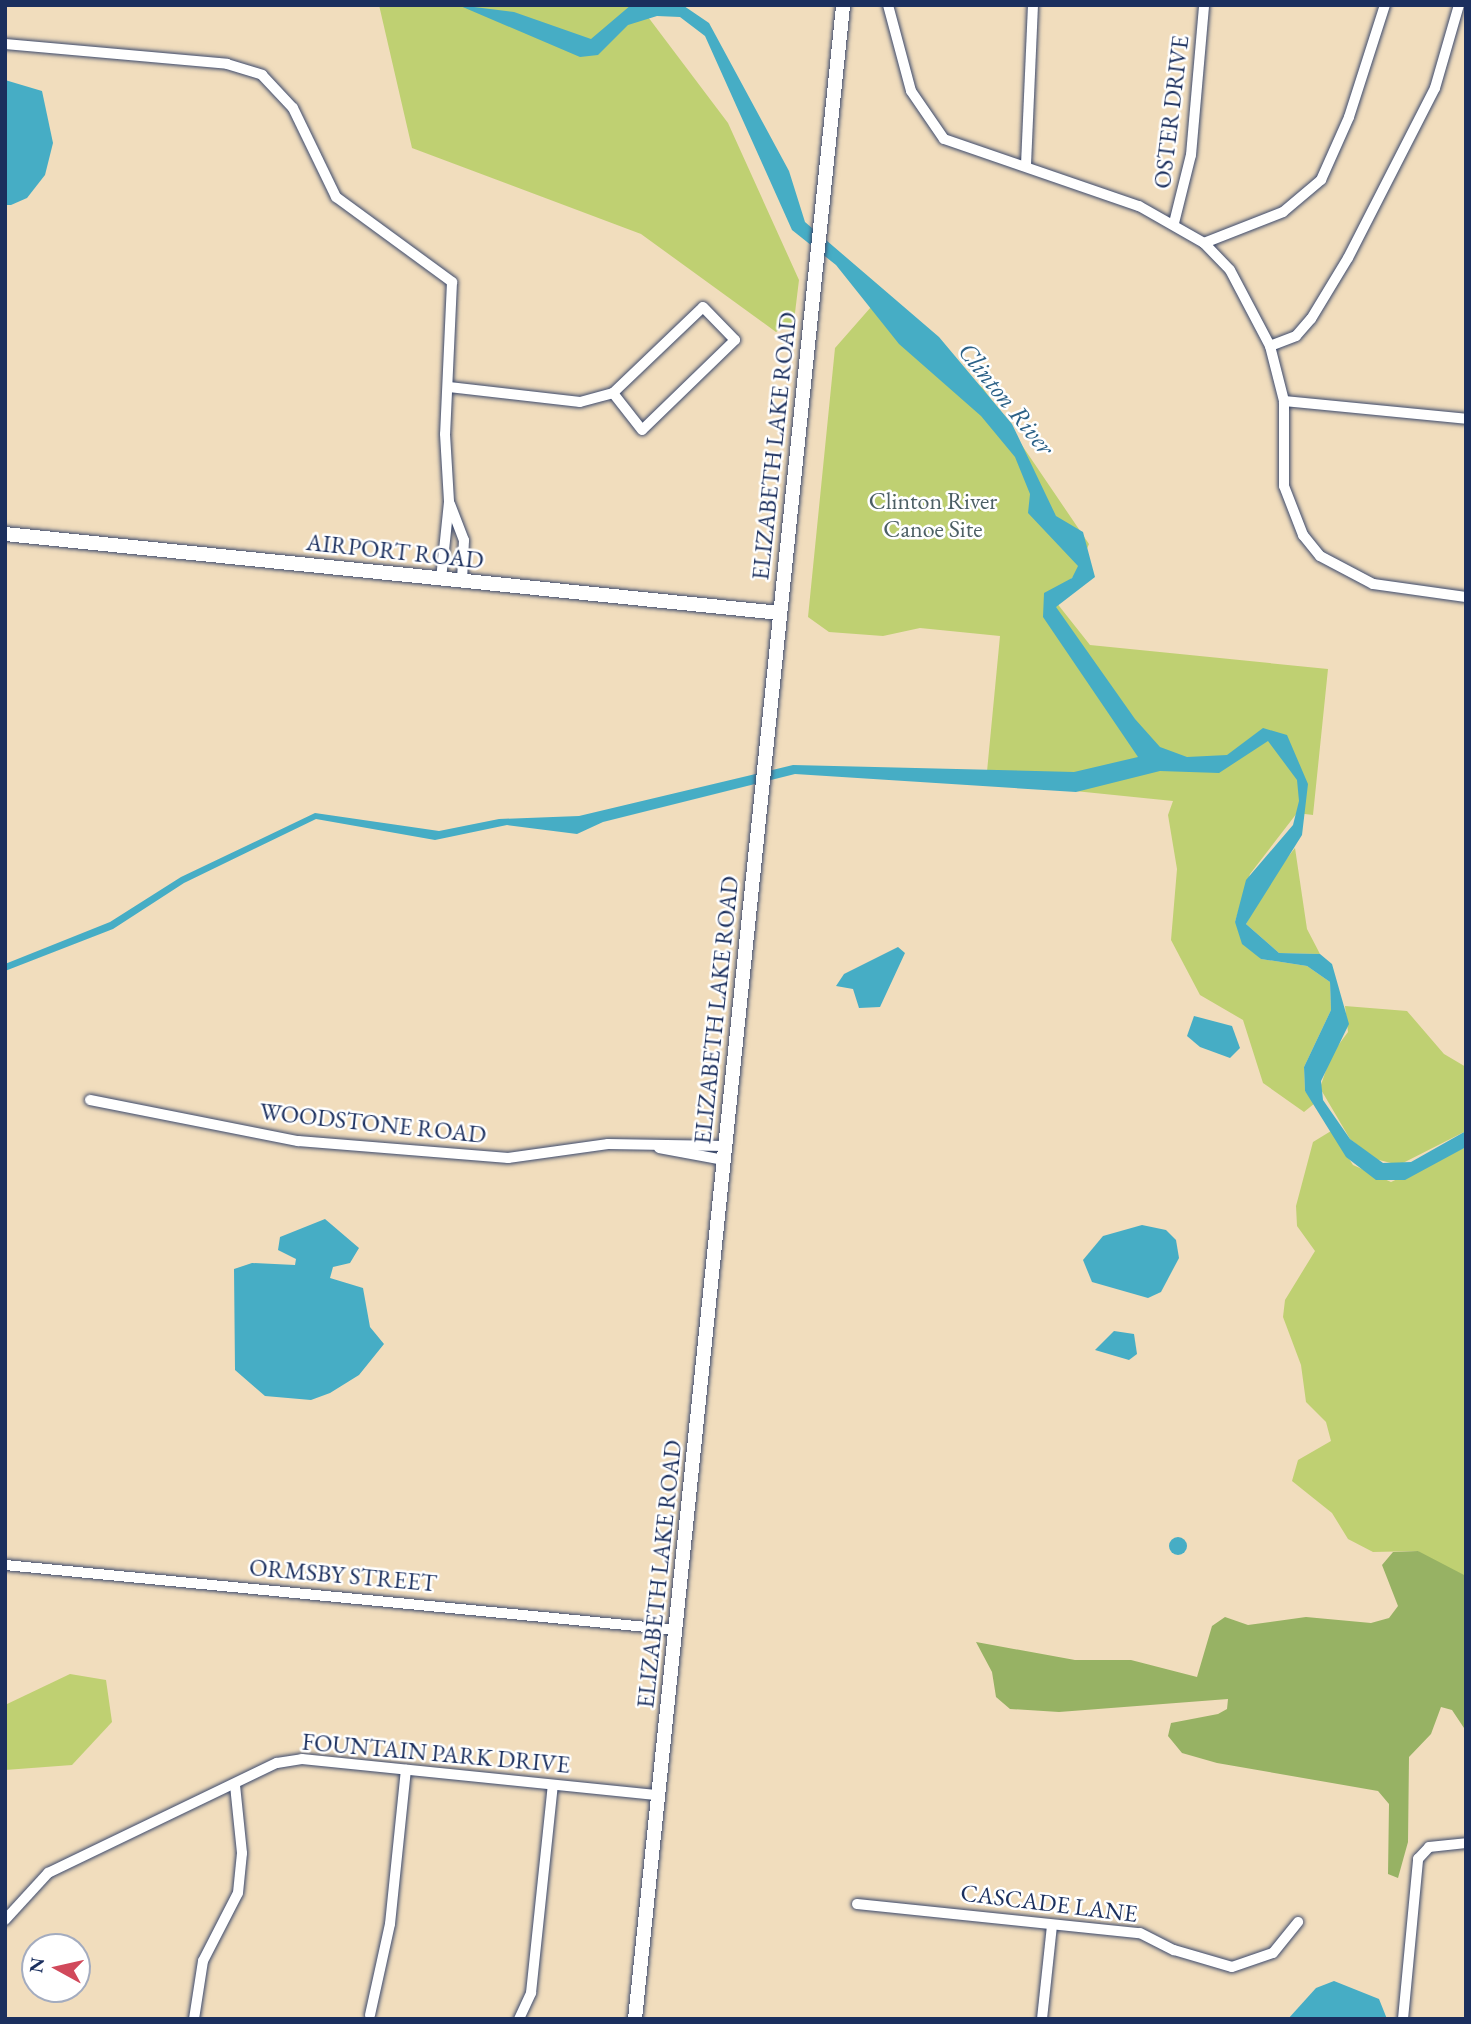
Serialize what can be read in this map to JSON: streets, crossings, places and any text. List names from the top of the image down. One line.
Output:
{"streets":{"street":["OSTER DRIVE","ELIZABETH LAKE ROAD","AIRPORT ROAD","WOODSTONE ROAD","ORMSBY STREET","FOUNTAIN PARK DRIVE","CASCADE LANE"]},"crossings":[["ELIZABETH LAKE ROAD","AIRPORT ROAD"],["ELIZABETH LAKE ROAD","WOODSTONE ROAD"],["ELIZABETH LAKE ROAD","ORMSBY STREET"],["ELIZABETH LAKE ROAD","FOUNTAIN PARK DRIVE"]],"water":["Clinton River"],"parks":["Clinton River Canoe Site"],"north":"left"}
